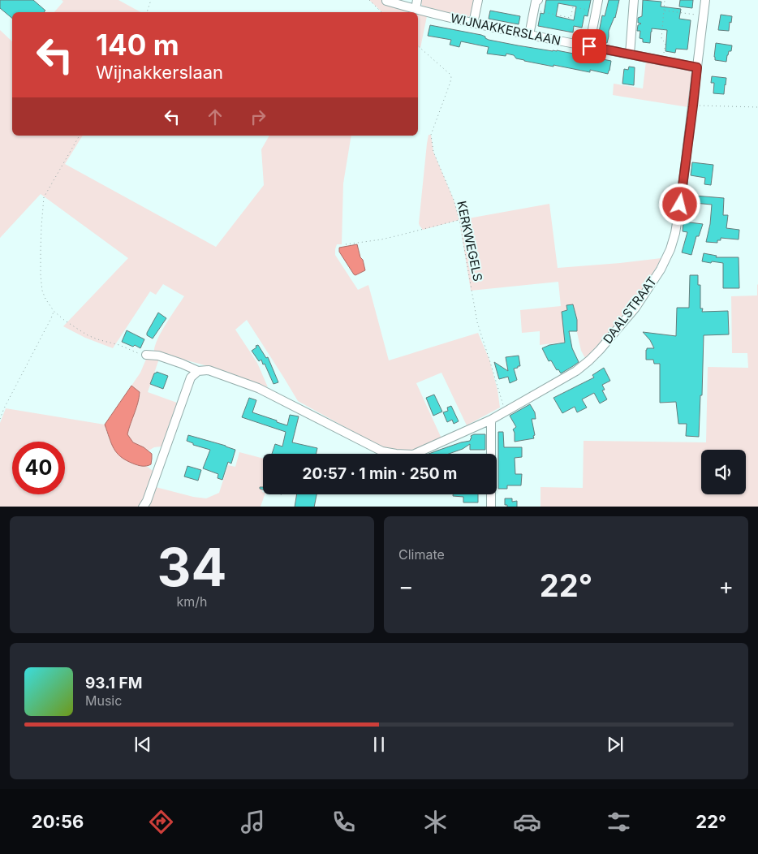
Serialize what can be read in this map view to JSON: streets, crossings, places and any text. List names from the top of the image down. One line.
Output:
{"streets":{"street":["WIJNAKKERSLAAN","DAALSTRAAT"],"path":["KERKWEGELS"]},"crossings":[["WIJNAKKERSLAAN","DAALSTRAAT"],["KERKWEGELS","DAALSTRAAT"]],"page":{"turn":["140 m","Wijnakkerslaan"],"limit":"40","trip":"20:57 · 1 min · 250 m","tile":[["34","km/h"],"Climate"],"heat":["−","22°","+"],"song":["93.1 FM","Music"],"tabs":["20:56","22°"]}}
